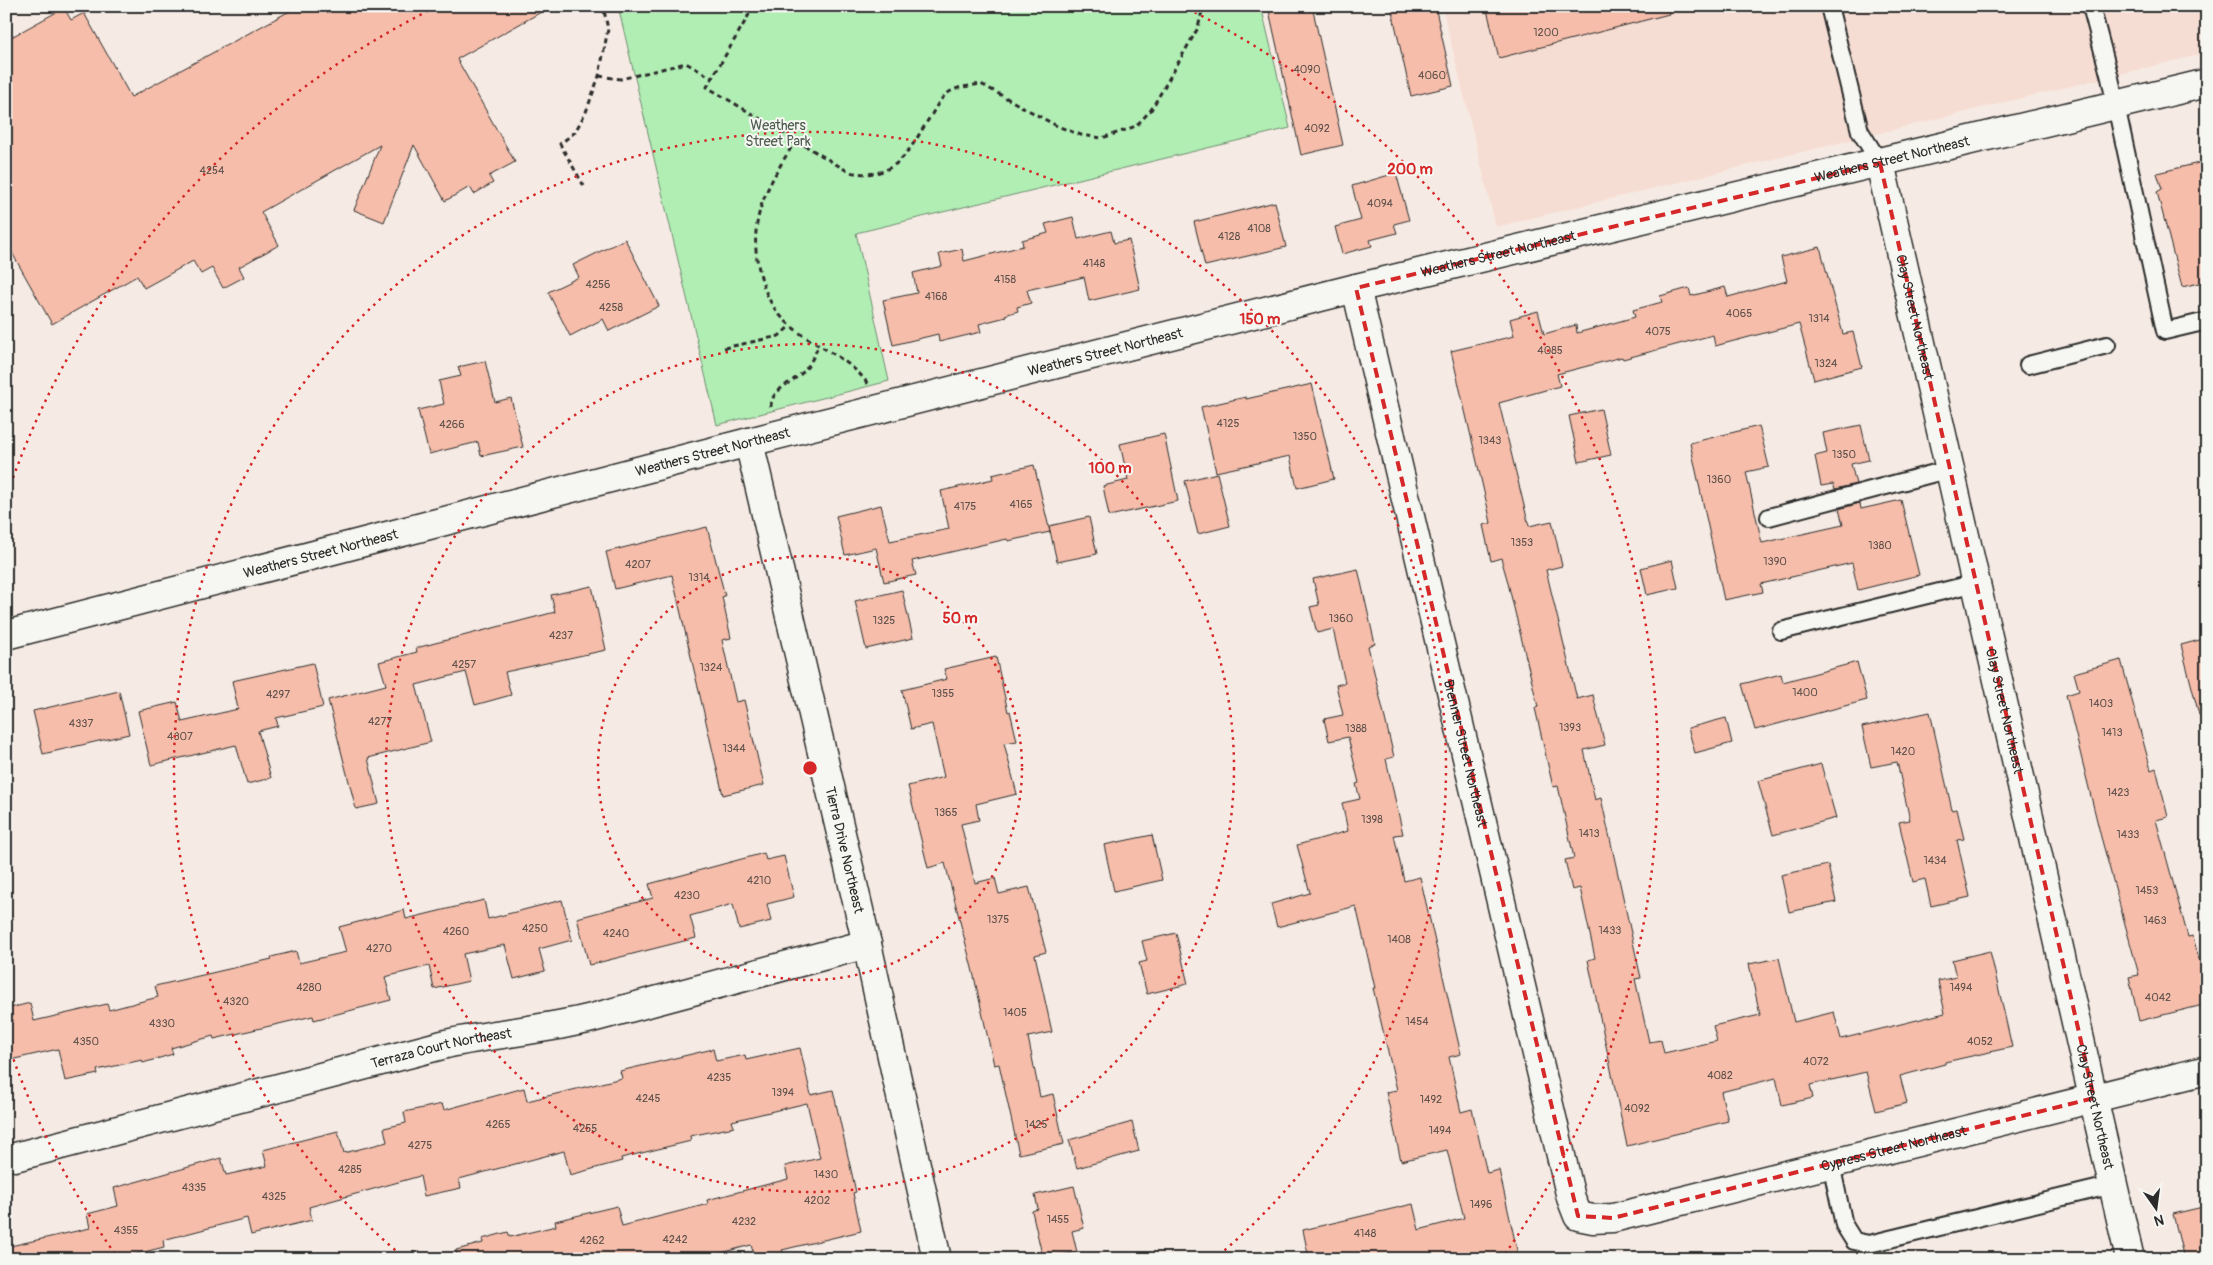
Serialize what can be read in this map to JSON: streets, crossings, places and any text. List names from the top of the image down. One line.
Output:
{"streets":{"street":["Weathers Street Northeast","Clay Street Northeast","Brenner Street Northeast","Tierra Drive Northeast","Terraza Court Northeast","Cypress Street Northeast"]},"crossings":[["Weathers Street Northeast","Clay Street Northeast"],["Weathers Street Northeast","Brenner Street Northeast"],["Weathers Street Northeast","Tierra Drive Northeast"],["Clay Street Northeast","Cypress Street Northeast"],["Brenner Street Northeast","Cypress Street Northeast"],["Tierra Drive Northeast","Terraza Court Northeast"]],"parks":["Weathers Street Park"],"house_numbers":["1200","4090","4060","4092","4254","4094","4108","4128","4148","4158","4256","4168","4258","4065","1314","4075","4085","1324","4125","4266","1350","1343","1350","1360","4165","4175","1353","1380","1390","4207","1314","1360","1325","4237","4257","1324","1400","1355","4297","1403","4277","4337","1393","1388","1413","4307","1344","1420","1423","1365","1398","1413","1433","1434","4210","1453","4230","1375","1463","4250","1433","4260","4240","1408","4270","4280","1494","4042","4320","1405","1454","4330","4350","4052","4072","4082","4235","1394","4245","1492","4092","4265","1425","4255","1494","4275","4285","1430","4335","4325","4202","1496","1455","4232","4355","4148","4242","4262"],"north":"bottom","rings":["200 m","150 m","100 m","50 m"]}
